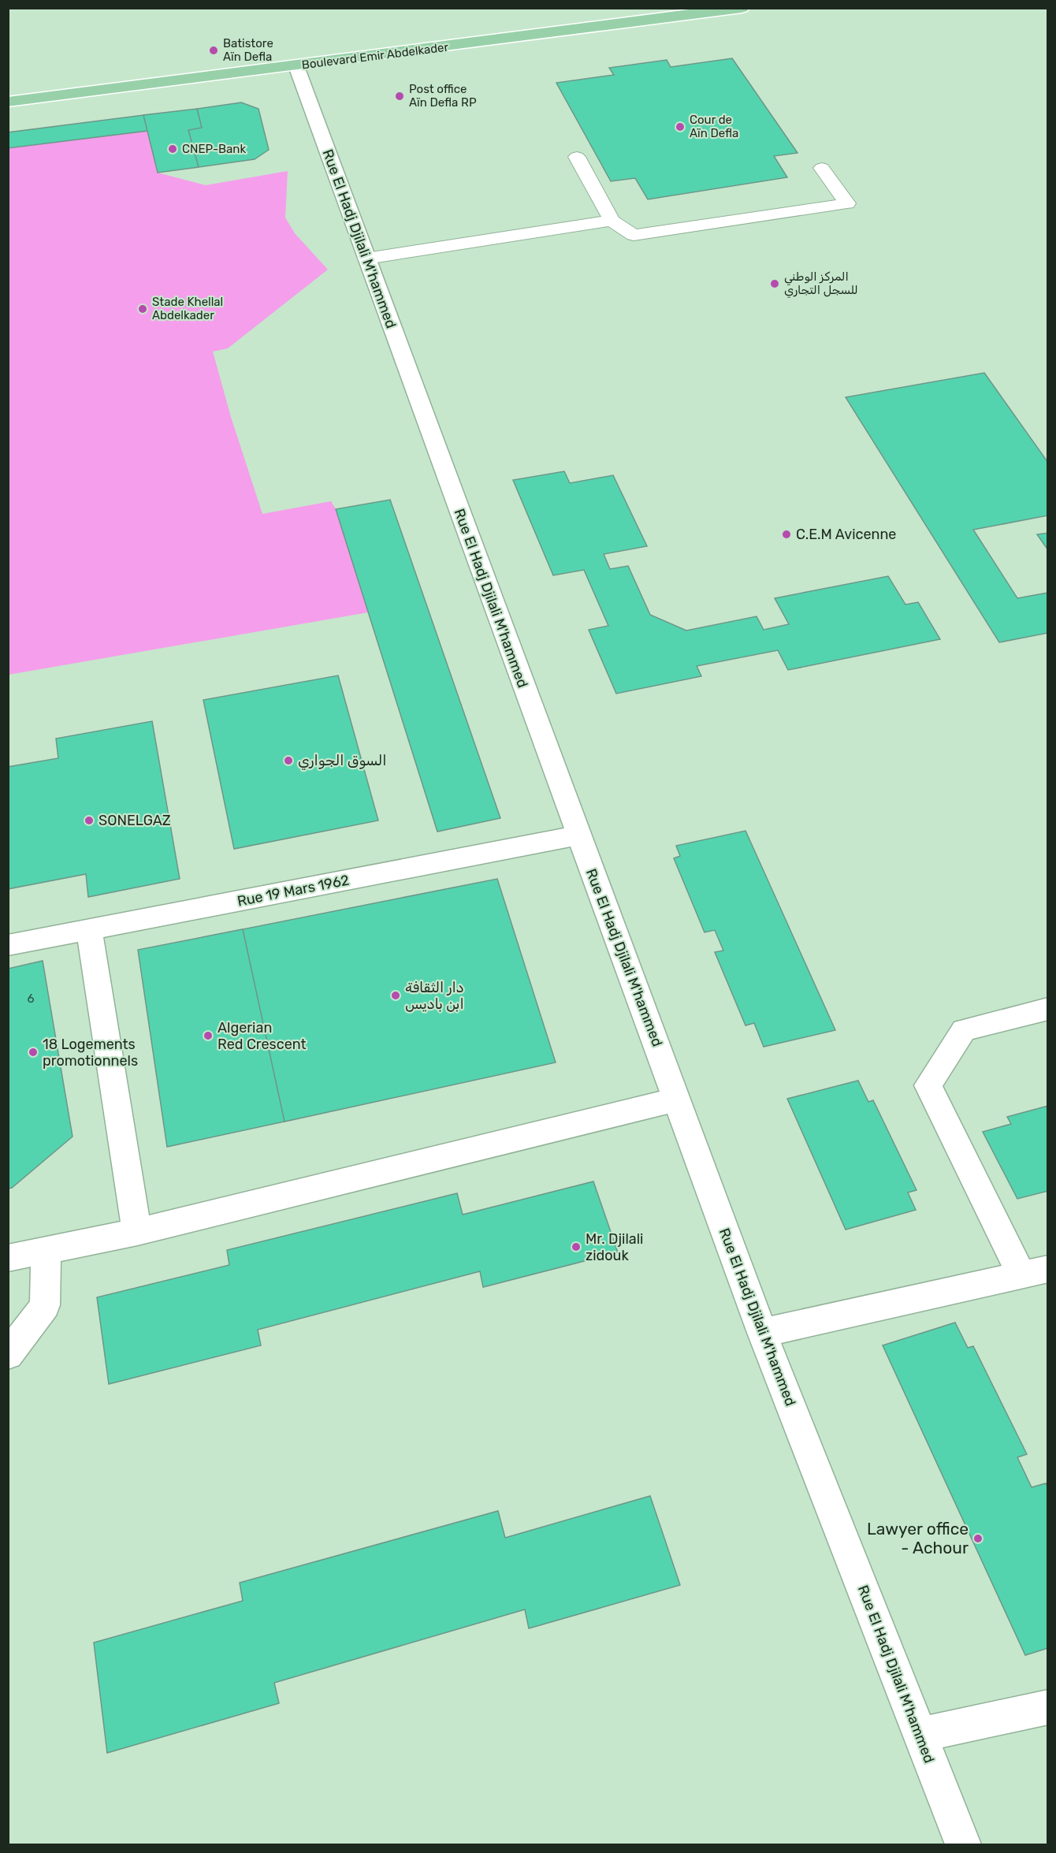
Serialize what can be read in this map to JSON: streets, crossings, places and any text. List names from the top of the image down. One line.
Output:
{"streets":{"main road":["Boulevard Emir Abdelkader"],"street":["Rue El Hadj Djilali M'hammed","Rue 19 Mars 1962"]},"crossings":[["Boulevard Emir Abdelkader","Rue El Hadj Djilali M'hammed"],["Rue El Hadj Djilali M'hammed","Rue 19 Mars 1962"]],"places":["Batistore Aïn Defla","Post office Aïn Defla RP","Cour de Aïn Defla","CNEP-Bank","المركز الوطني للسجل التجاري","Stade Khellal Abdelkader","C.E.M Avicenne","السوق الجواري","SONELGAZ","دار الثقافة ابن باديس","Algerian Red Crescent","18 Logements promotionnels","Mr. Djilali zidouk","Lawyer office - Achour"],"house_numbers":["6"]}
